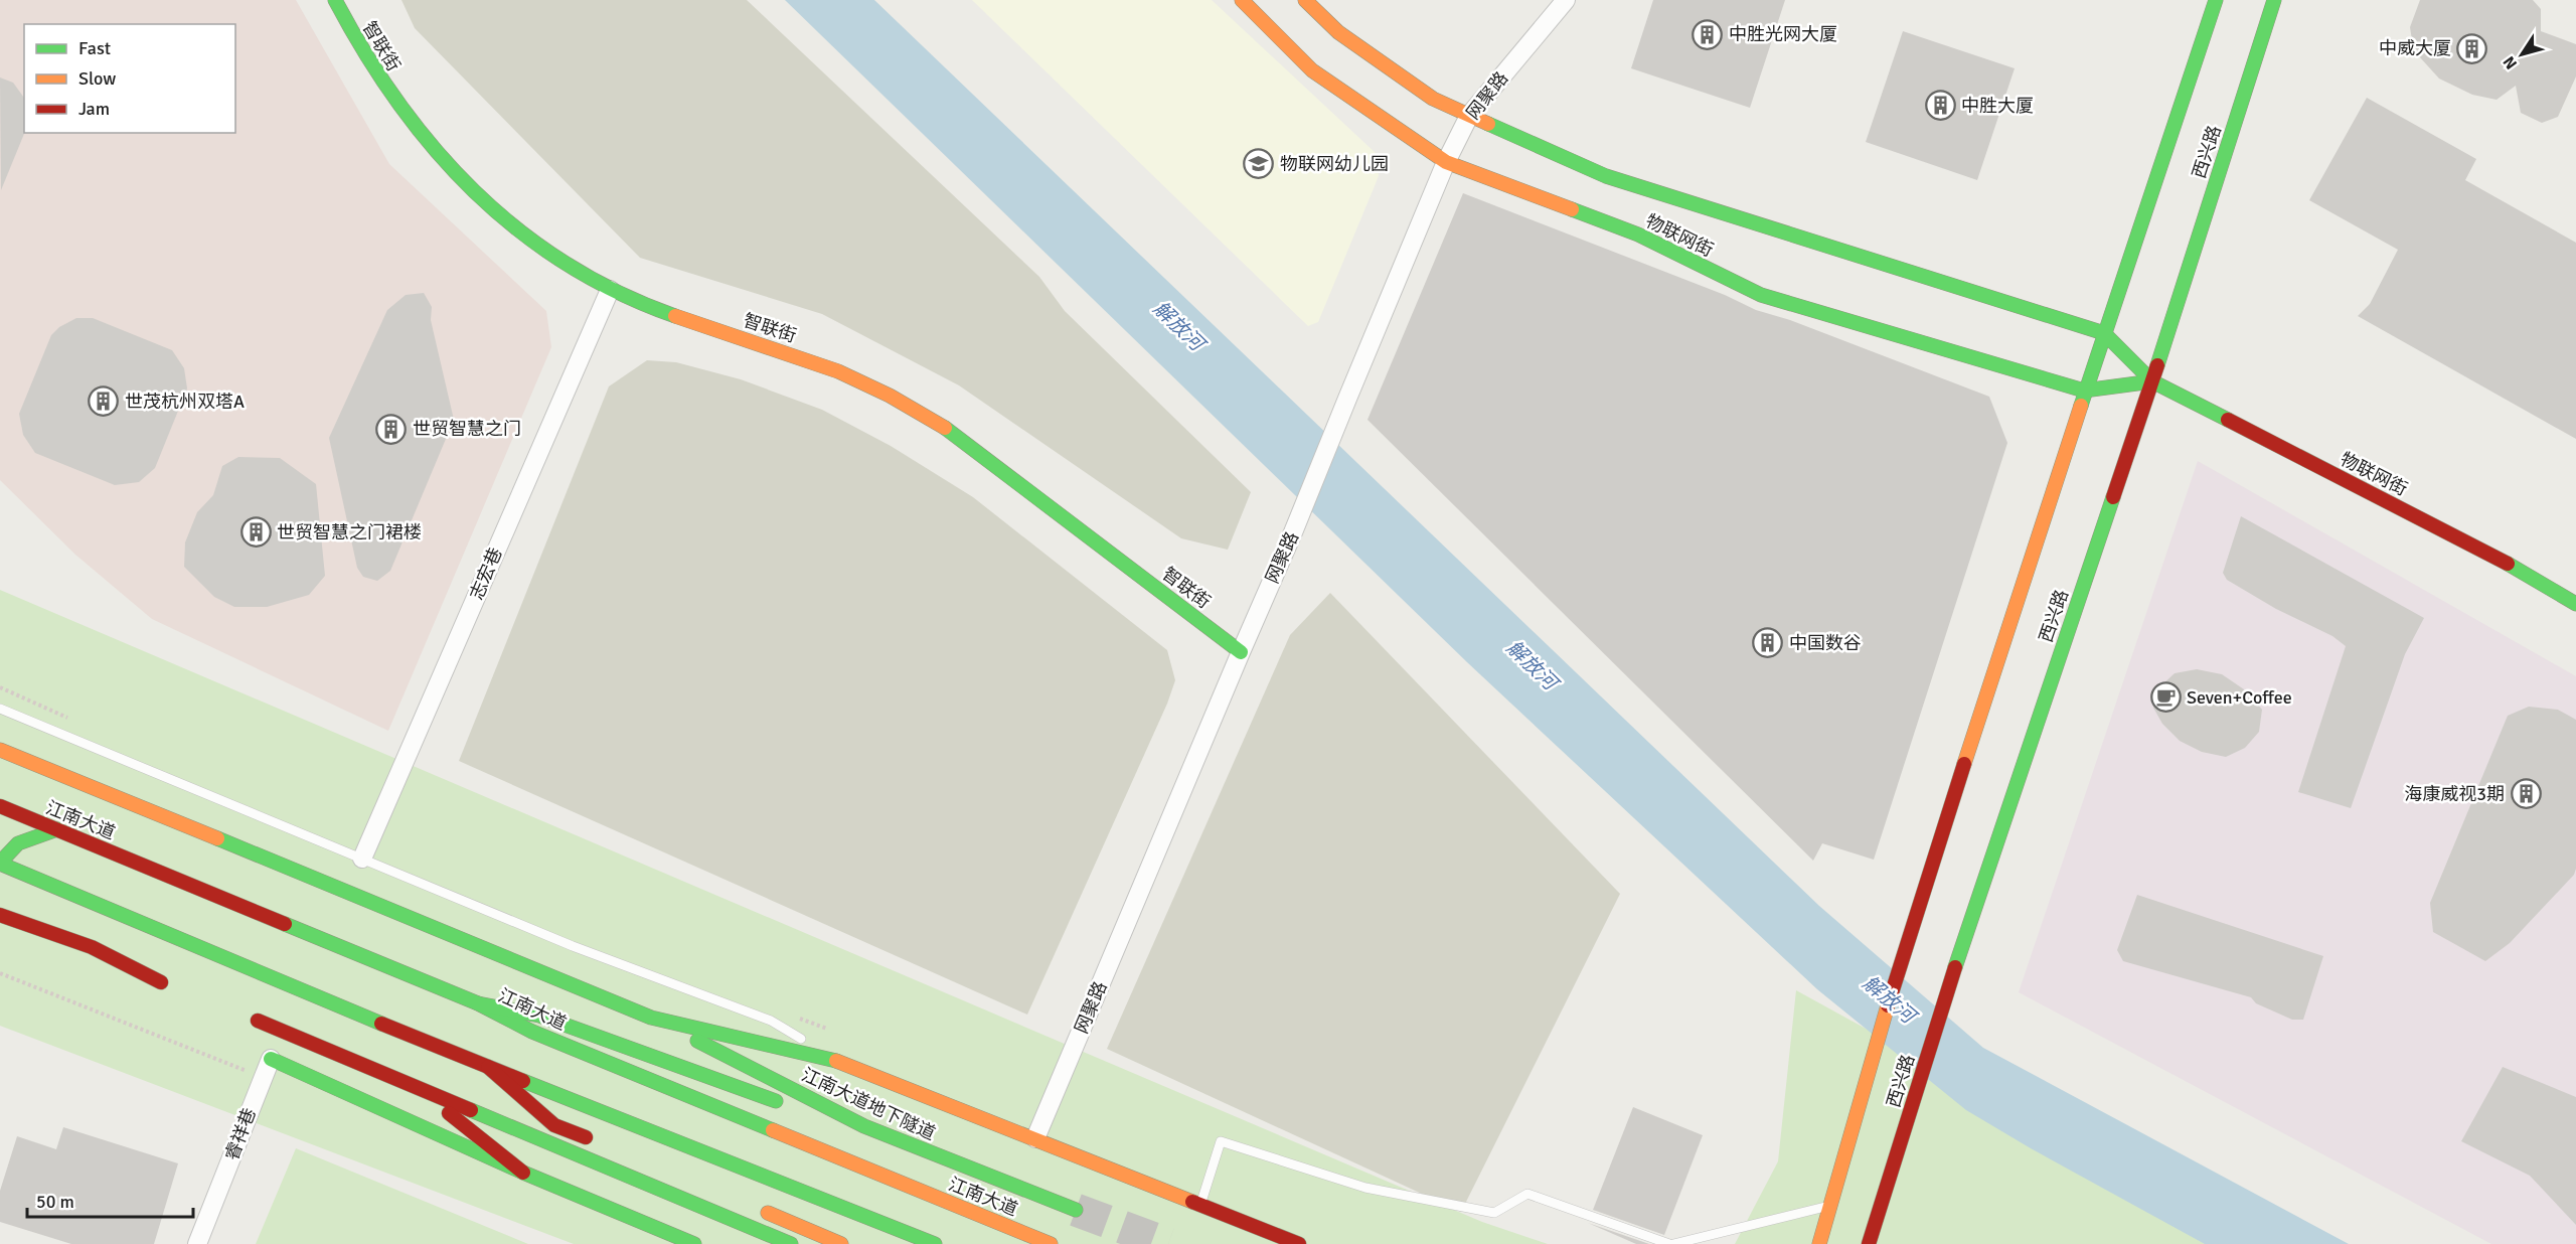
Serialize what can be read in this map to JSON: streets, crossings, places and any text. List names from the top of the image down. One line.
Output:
{"streets":{"main road":["智联街","西兴路","物联网街","江南大道","江南大道地下隧道"],"street":["网聚路","志宏巷","睿祥巷"]},"crossings":[["智联街","网聚路"],["智联街","志宏巷"],["网聚路","物联网街"],["西兴路","物联网街"]],"water":["解放河"],"places":{"building":["中胜光网大厦","中威大厦","中胜大厦","世茂杭州双塔A","世贸智慧之门","世贸智慧之门裙楼","中国数谷","海康威视3期"],"school or university":["物联网幼儿园"],"cafe":["Seven+Coffee"]},"legend":["Fast","Slow","Jam"],"scale_bar":"50 m","north":"bottom left"}
